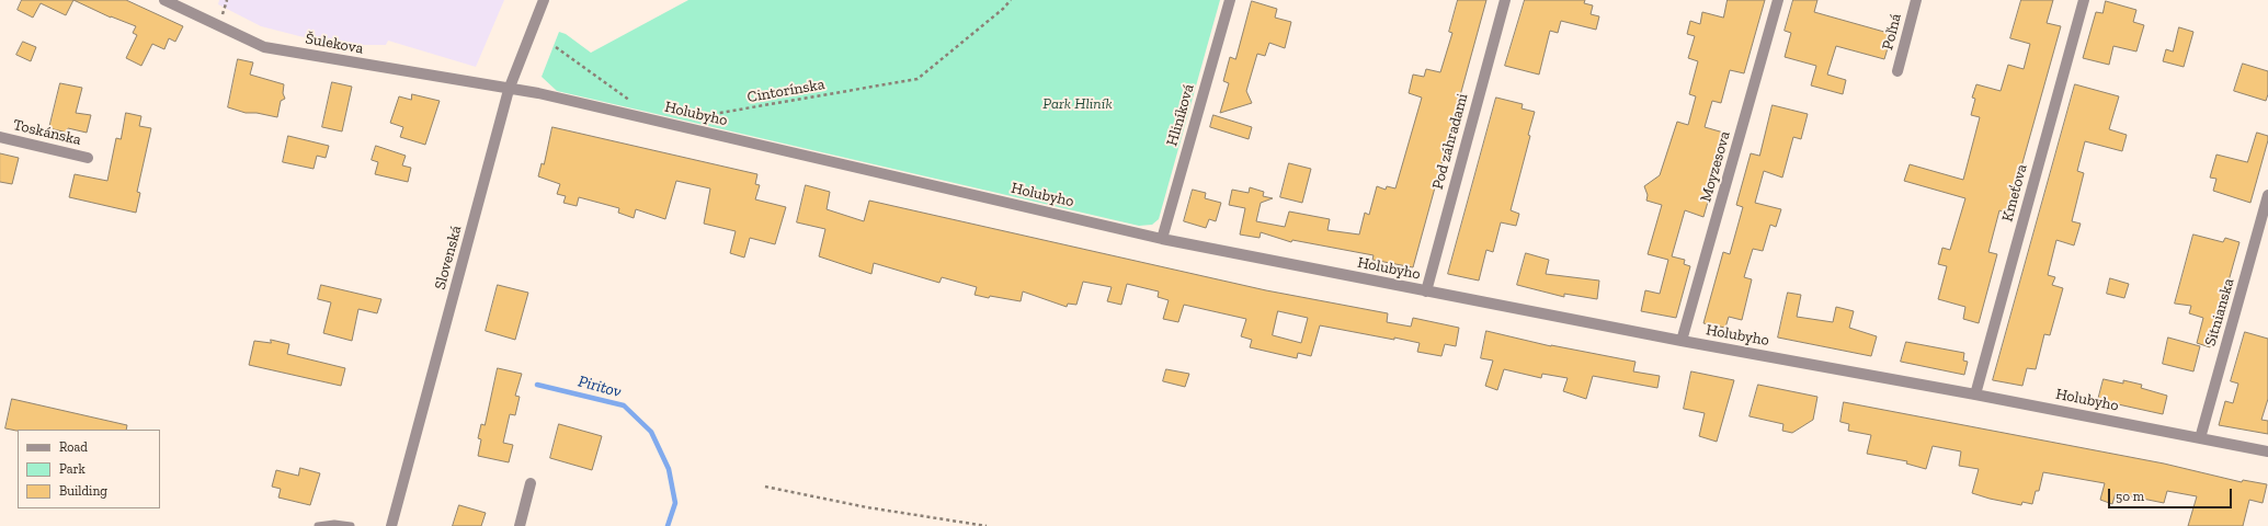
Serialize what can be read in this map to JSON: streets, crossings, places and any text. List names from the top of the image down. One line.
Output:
{"streets":{"street":["Poľná","Šulekova","Holubyho","Hliníková","Toskánska","Pod záhradami","Moyzesova","Kmeťova","Slovenská","Sitnianska"],"path":["Cintorínska"]},"crossings":[["Šulekova","Holubyho"],["Šulekova","Slovenská"],["Holubyho","Hliníková"],["Holubyho","Pod záhradami"],["Holubyho","Moyzesova"],["Holubyho","Kmeťova"],["Holubyho","Slovenská"],["Holubyho","Sitnianska"]],"water":["Piritov"],"parks":["Park Hliník"],"legend":["Road","Park","Building"],"scale_bar":"50 m"}
